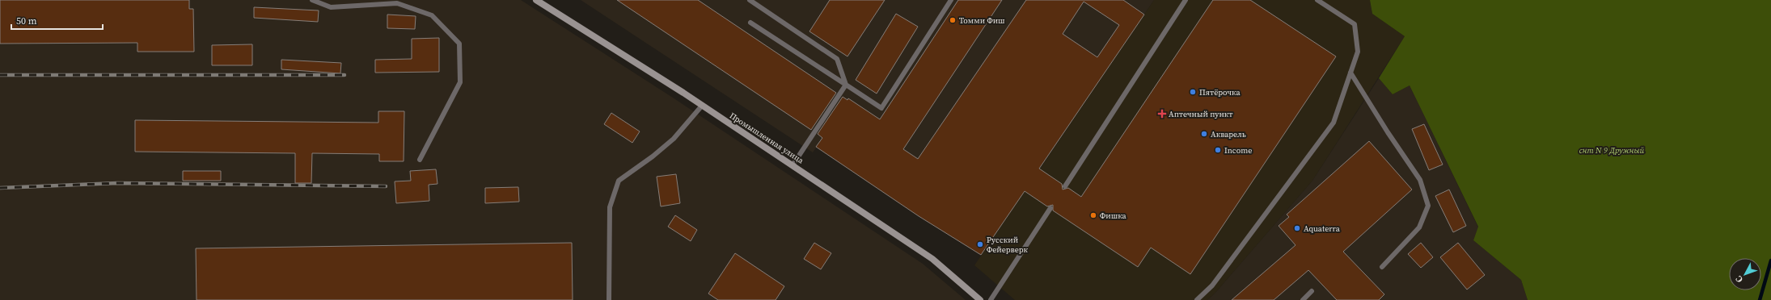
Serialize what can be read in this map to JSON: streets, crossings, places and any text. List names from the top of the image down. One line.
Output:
{"streets":{"main road":["Промышленная улица"]},"parks":["снт N 9 Дружный"],"places":{"other":["Томми Фиш","Пятёрочка","Акварель","Income","Фишка","Aquaterra","Русский Фейерверк"],"health":["Аптечный пункт"]},"scale_bar":"50 m","north":"bottom left"}
